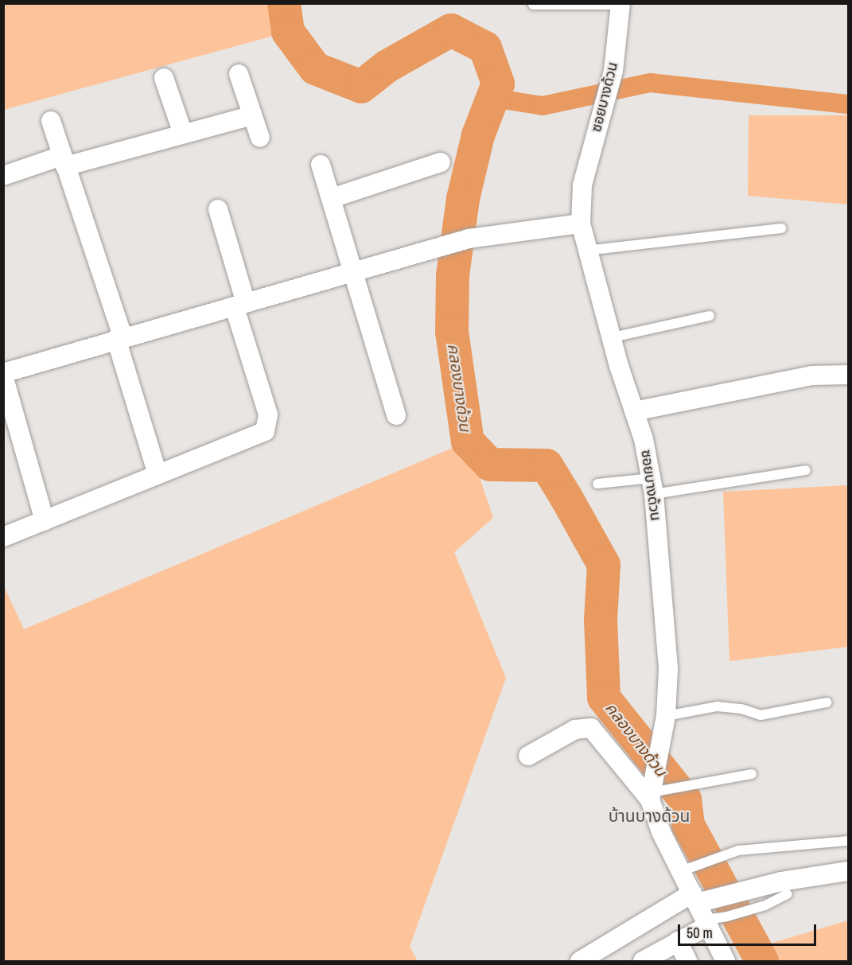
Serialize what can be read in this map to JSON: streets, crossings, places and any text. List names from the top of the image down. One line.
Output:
{"streets":{"street":["ซอยบางด้วน"]},"districts":["บ้านบางด้วน"],"water":["คลองบางด้วน"],"scale_bar":"50 m"}
